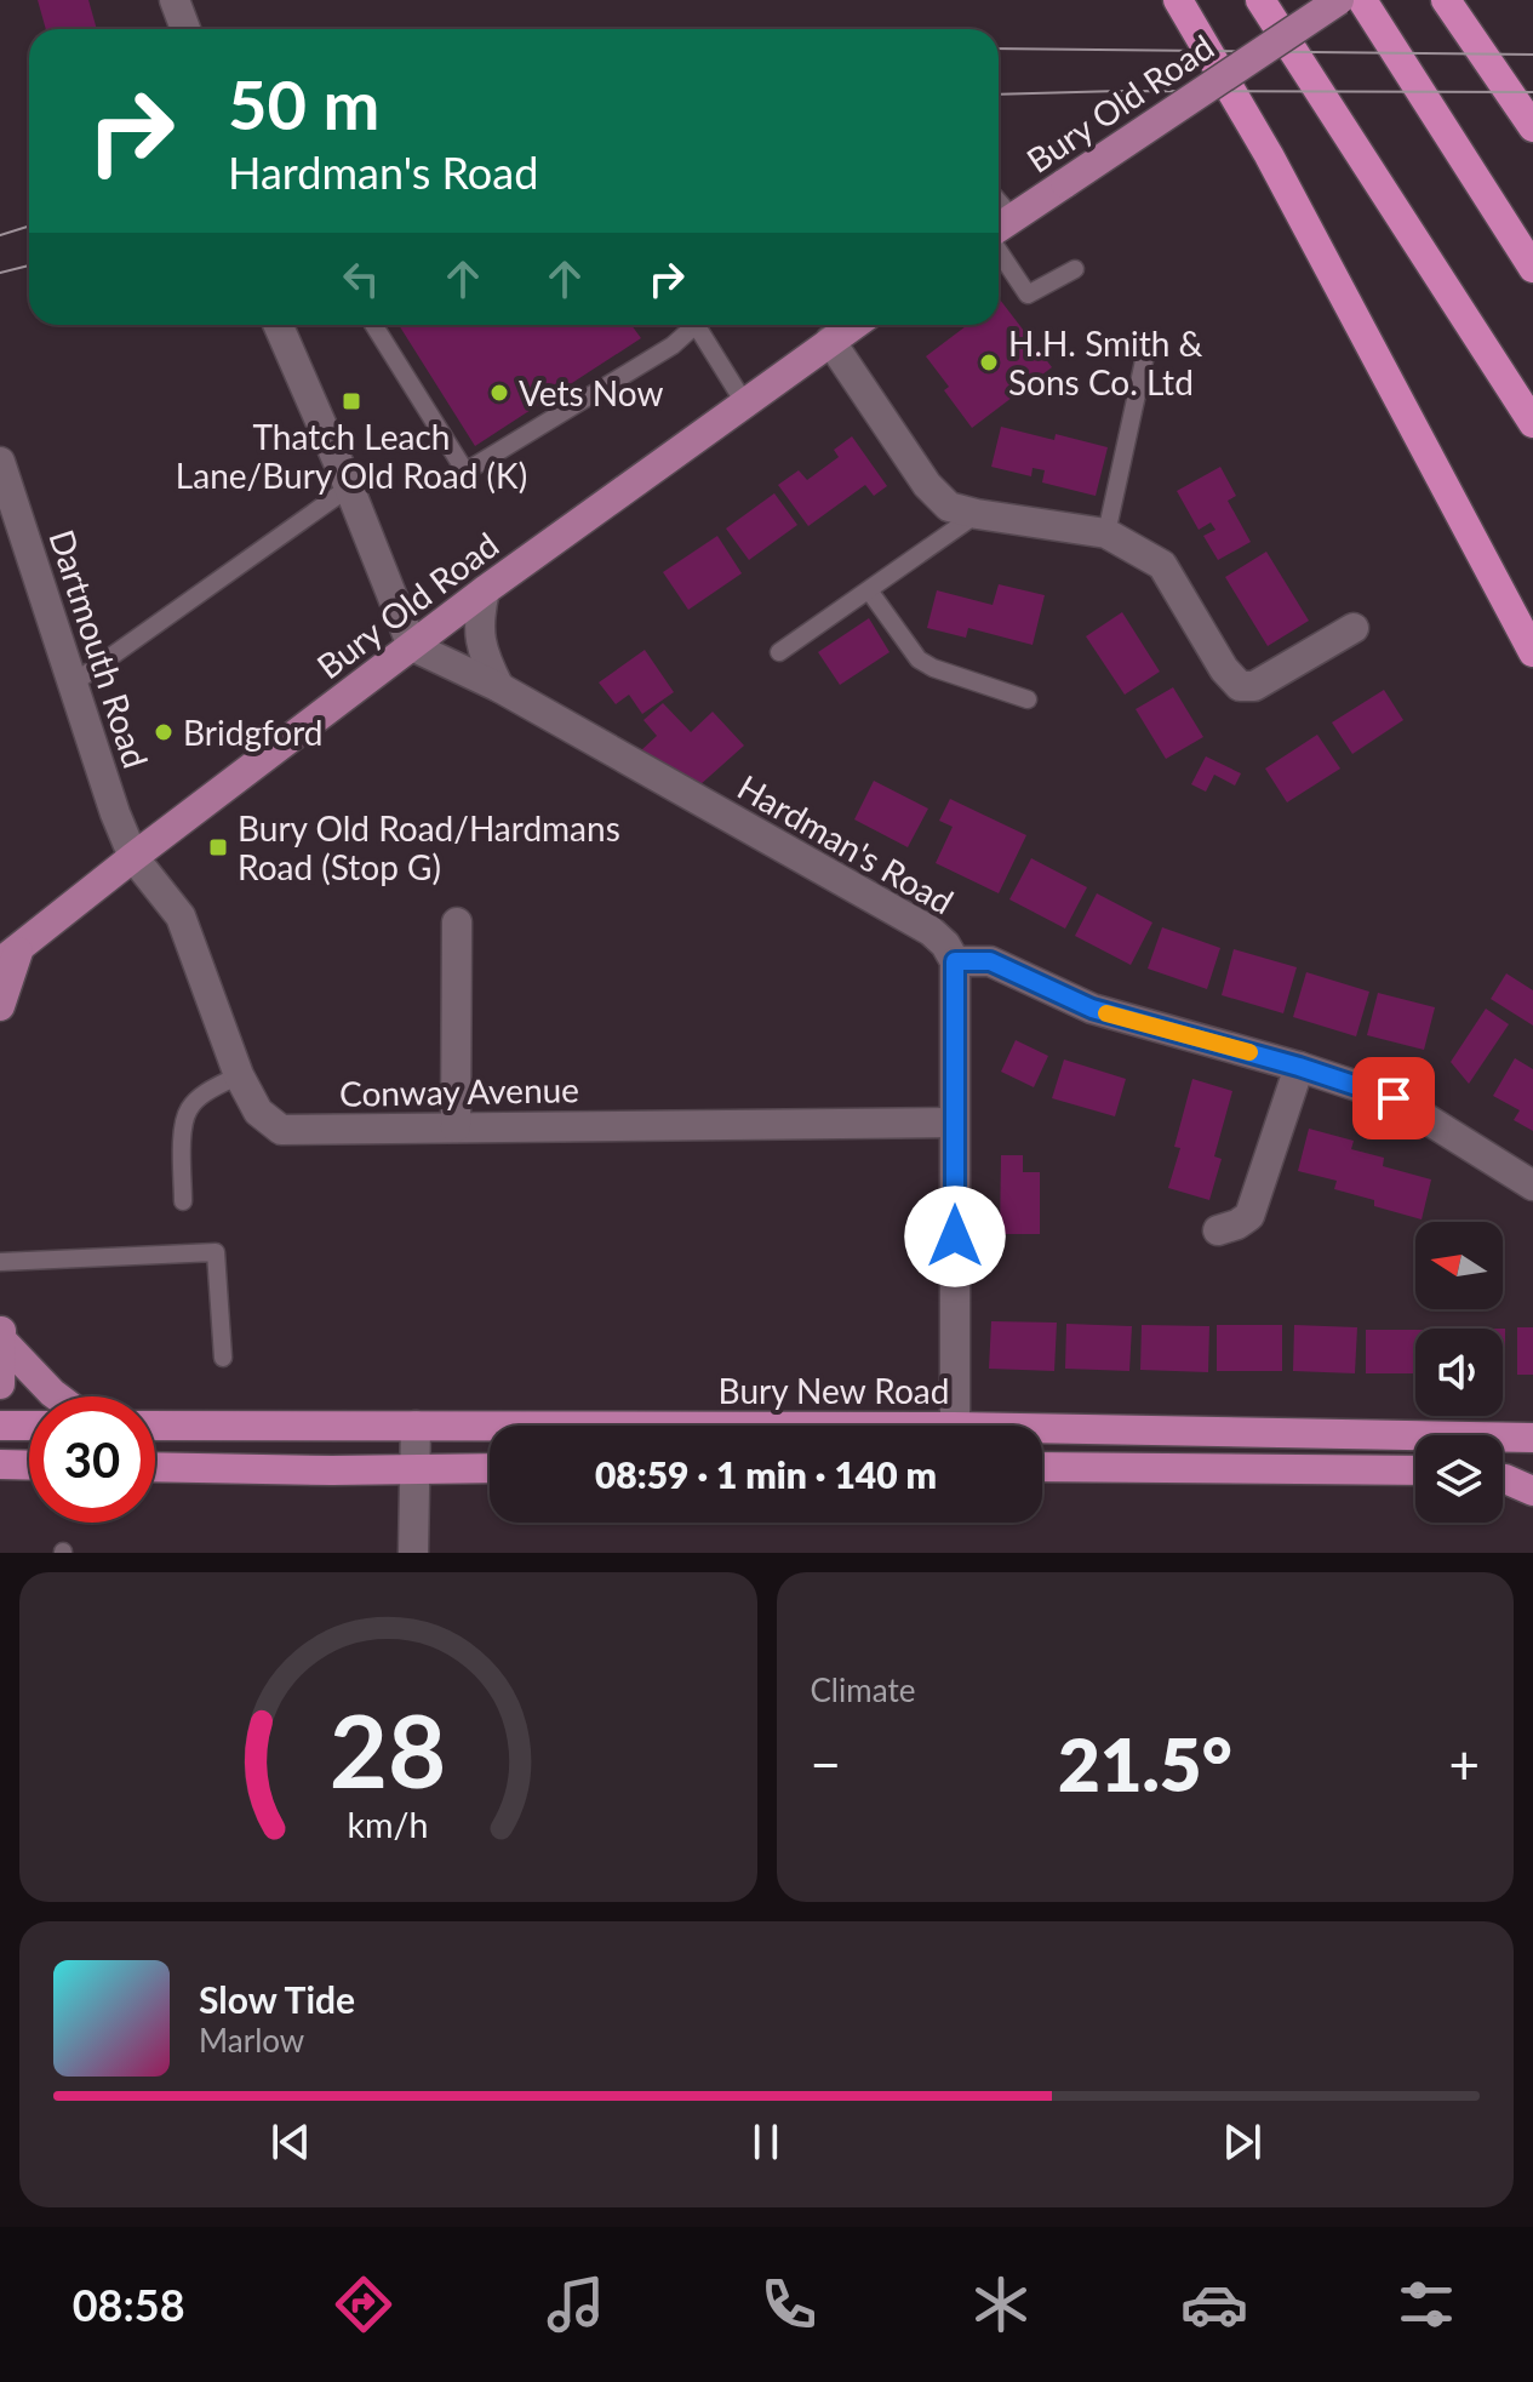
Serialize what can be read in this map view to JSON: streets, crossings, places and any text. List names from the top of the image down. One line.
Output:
{"streets":{"highway":["Bury New Road"],"main road":["Bury Old Road"],"street":["Dartmouth Road","Hardman's Road","Conway Avenue"]},"crossings":[["Bury Old Road","Dartmouth Road"],["Bury Old Road","Hardman's Road"],["Bury Old Road","Conway Avenue"],["Dartmouth Road","Conway Avenue"]],"places":{"other":["H.H. Smith & Sons Co. Ltd","Vets Now","Bridgford"],"transit":["Thatch Leach Lane/Bury Old Road (K)","Bury Old Road/Hardmans Road (Stop G)"]},"north":"left","page":{"turn":["50 m","Hardman's Road"],"limit":"30","trip":"08:59 · 1 min · 140 m","tile":"Climate","heat":["−","21.5°","+"],"song":["Slow Tide","Marlow"],"tabs":"08:58","gauge":["28","km/h"]}}
